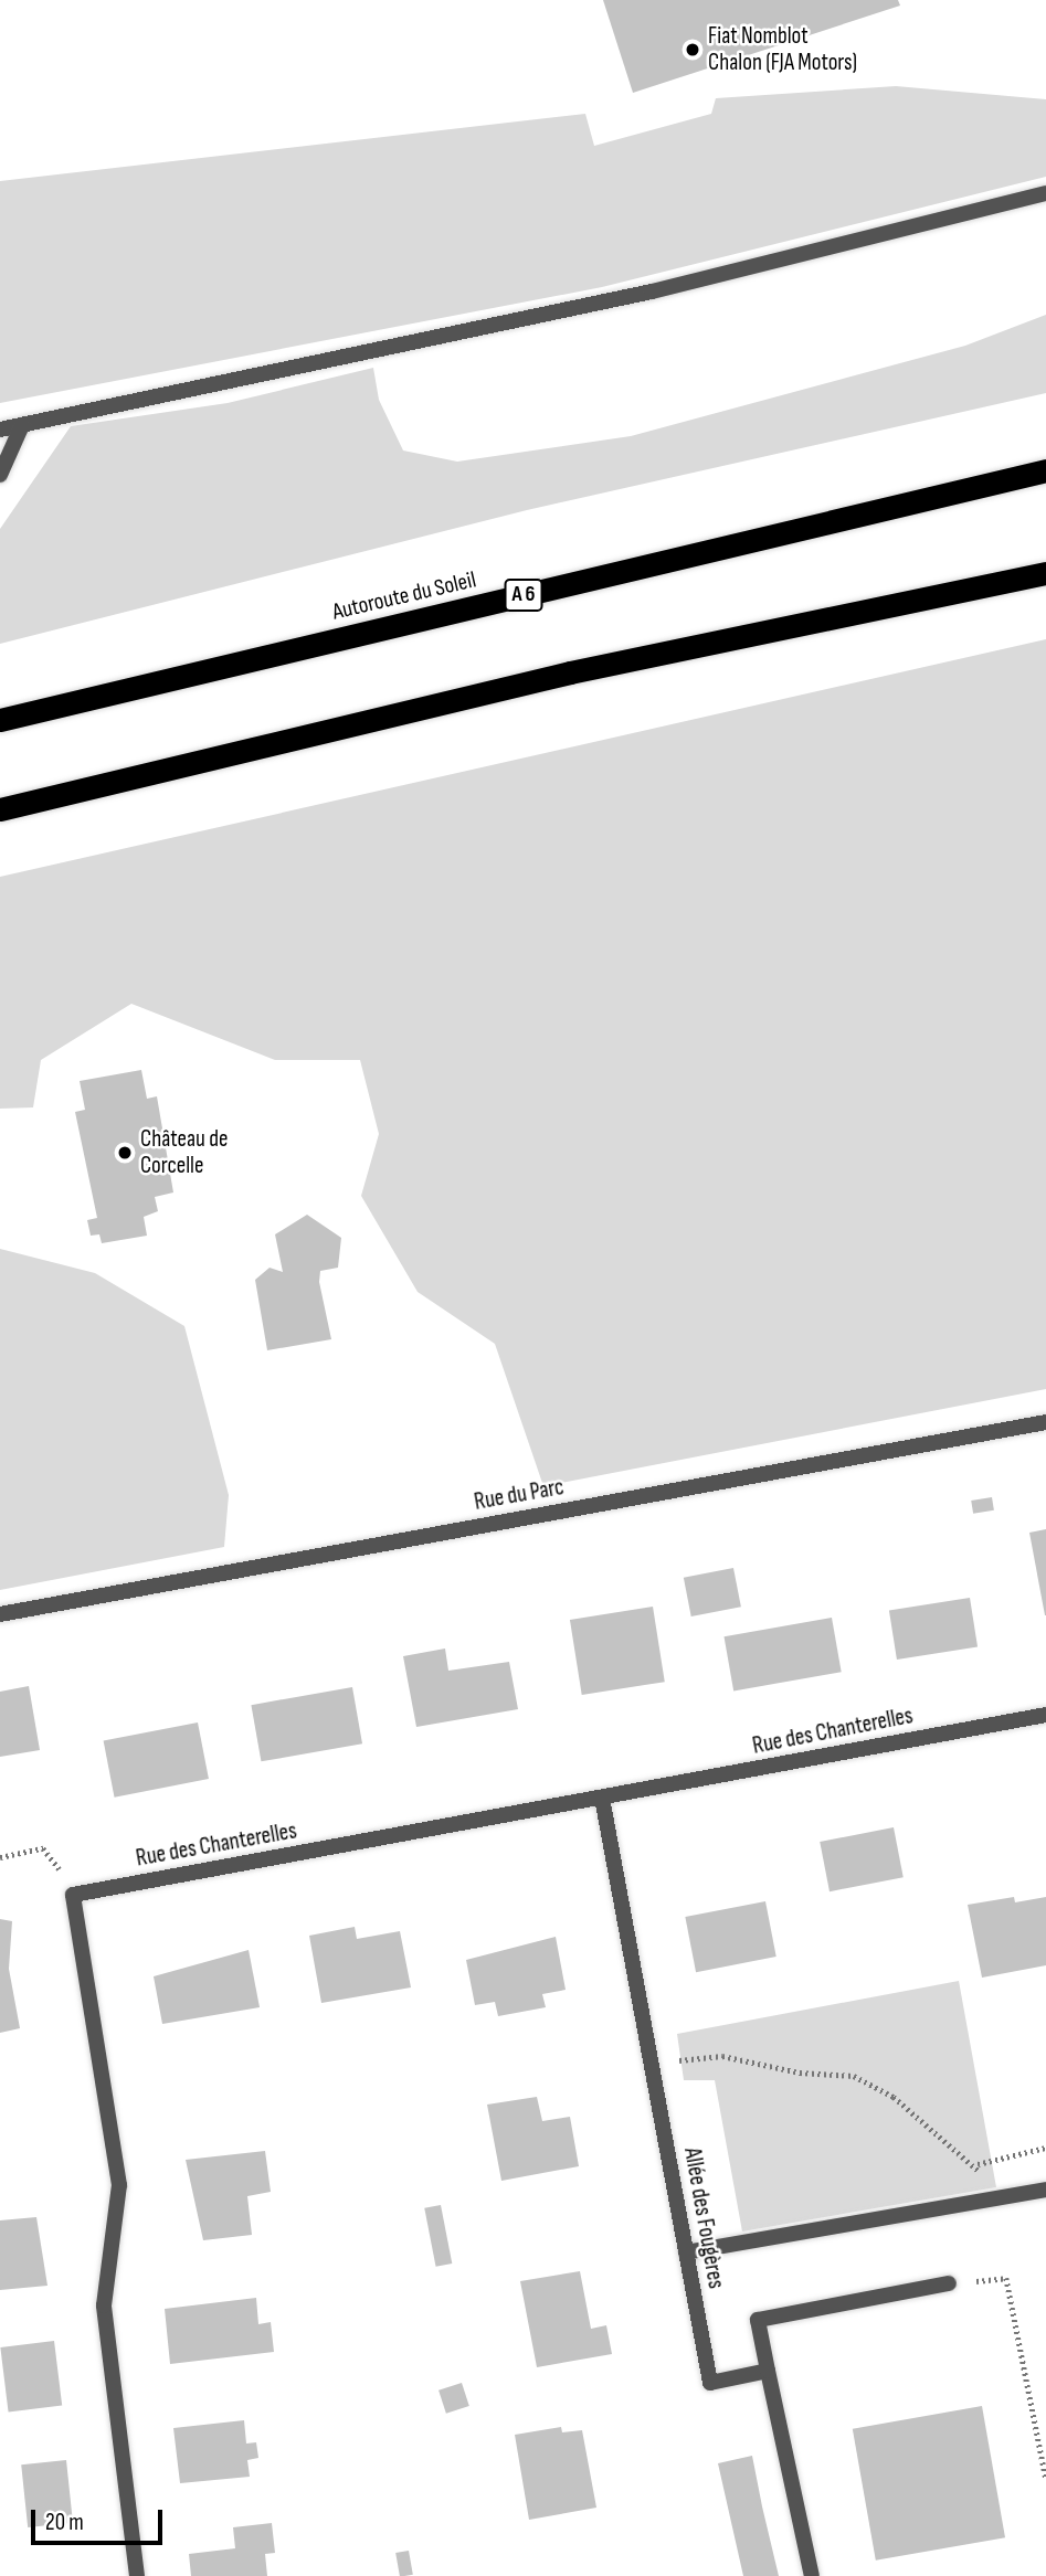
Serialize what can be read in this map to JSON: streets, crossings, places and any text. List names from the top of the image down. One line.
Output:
{"streets":{"highway":["A 6","Autoroute du Soleil"],"street":["Rue du Parc","Rue des Chanterelles","Allée des Fougères"]},"crossings":[["Rue des Chanterelles","Allée des Fougères"]],"places":["Fiat Nomblot Chalon (FJA Motors)","Château de Corcelle"],"scale_bar":"20 m"}
